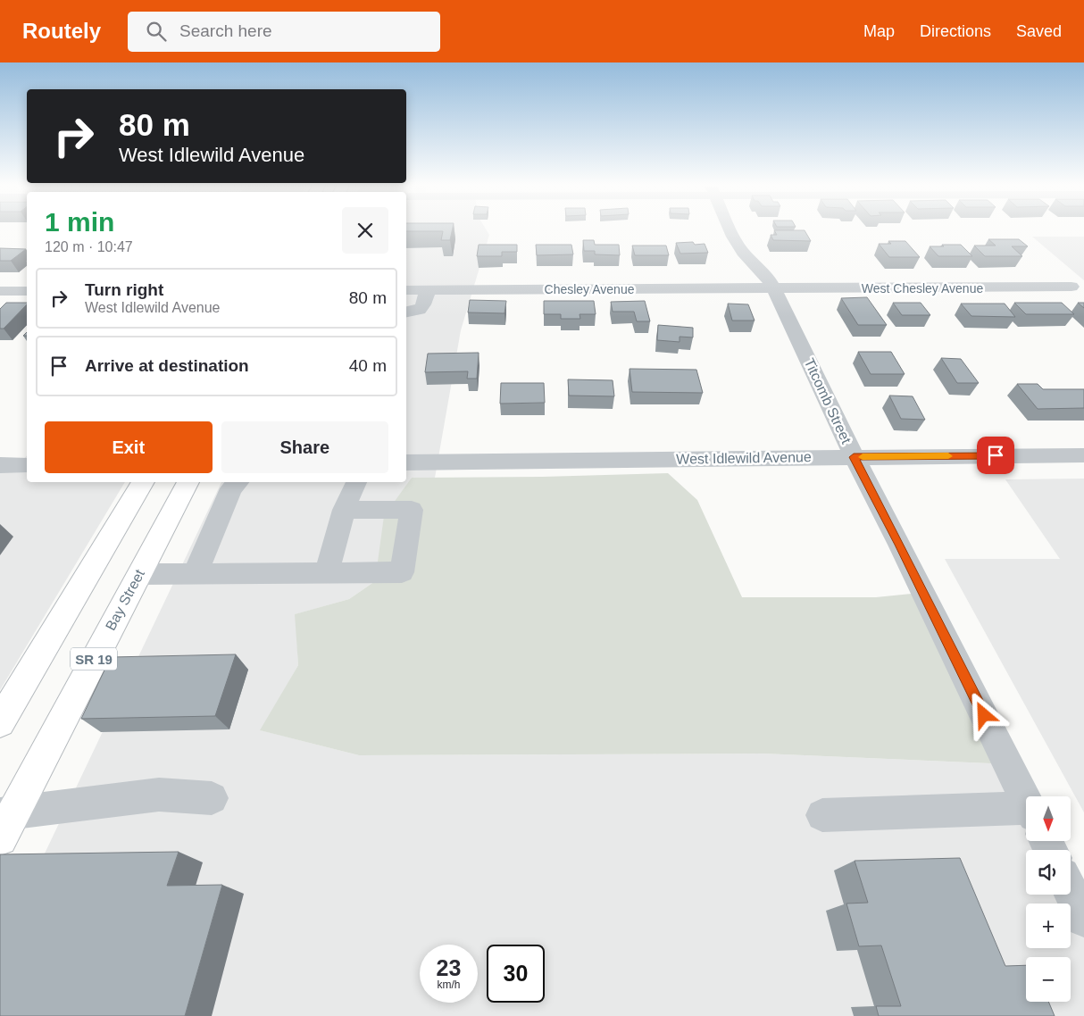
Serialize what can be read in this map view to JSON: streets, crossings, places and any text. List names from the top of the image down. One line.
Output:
{"streets":{"main road":["Bay Street","SR 19"],"street":["West Chesley Avenue","Chesley Avenue","Titcomb Street","West Idlewild Avenue"]},"crossings":[["West Chesley Avenue","Chesley Avenue"],["West Chesley Avenue","Titcomb Street"],["Chesley Avenue","Titcomb Street"],["Titcomb Street","West Idlewild Avenue"]],"north":"bottom","page":{"header":"Routely","search":"Search here","nav":["Map","Directions","Saved"],"turn":["80 m","West Idlewild Avenue"],"heading":["1 min","120 m · 10:47"],"list":[{"name":"Turn right","note":"West Idlewild Avenue","value":"80 m"},{"name":"Arrive at destination","value":"40 m"}],"buttons":["Exit","Share"],"map_buttons":["+","−"],"speed":"23 km/h","limit":"30"}}
